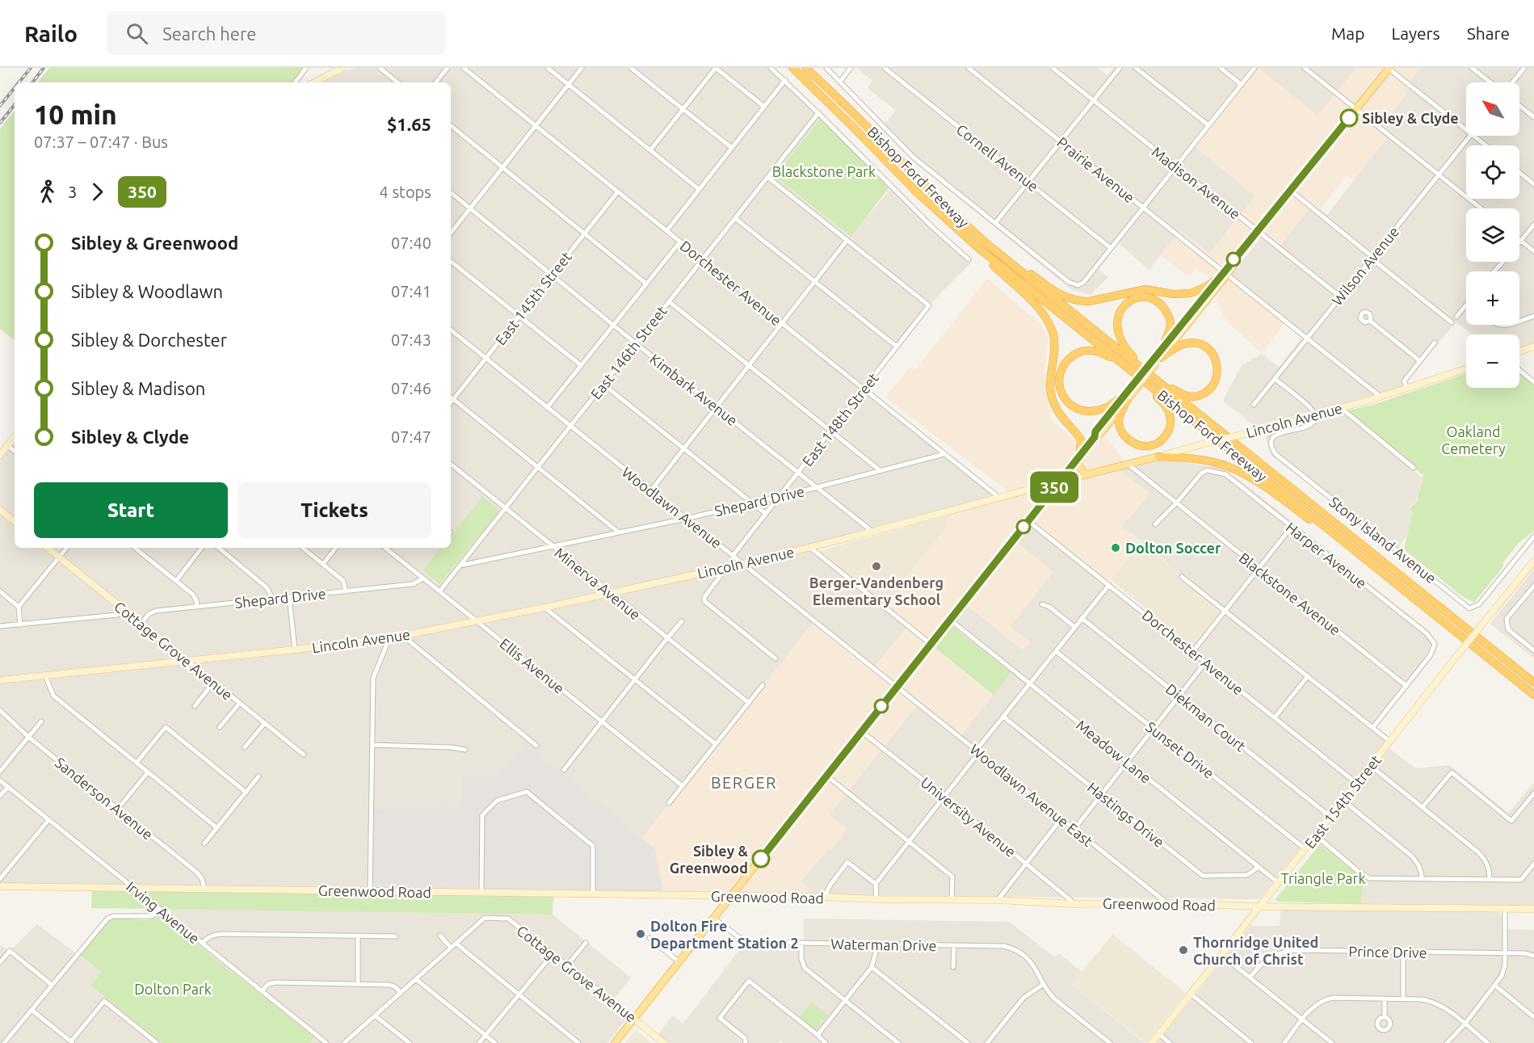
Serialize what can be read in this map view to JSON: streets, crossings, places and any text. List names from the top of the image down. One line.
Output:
{"streets":{"highway":["Bishop Ford Freeway"],"main road":["Lincoln Avenue"],"street":["Cornell Avenue","Prairie Avenue","Madison Avenue","Wilson Avenue","Dorchester Avenue","East 145th Street","East 146th Street","Kimbark Avenue","East 148th Street","Shepard Drive","Woodlawn Avenue","Stony Island Avenue","Harper Avenue","Minerva Avenue","Blackstone Avenue","Cottage Grove Avenue","Ellis Avenue","Diekman Court","Sunset Drive","Meadow Lane","Woodlawn Avenue East","Sanderson Avenue","East 154th Street","Hastings Drive","University Avenue","Greenwood Road","Irving Avenue","Waterman Drive","Prince Drive"]},"crossings":[["Prairie Avenue","Wilson Avenue"],["Prairie Avenue","Lincoln Avenue"],["Madison Avenue","Wilson Avenue"],["Dorchester Avenue","East 145th Street"],["Dorchester Avenue","East 146th Street"],["Dorchester Avenue","East 148th Street"],["Dorchester Avenue","Lincoln Avenue"],["Dorchester Avenue","Shepard Drive"],["Dorchester Avenue","East 154th Street"],["East 145th Street","Kimbark Avenue"],["East 145th Street","Woodlawn Avenue"],["East 146th Street","Kimbark Avenue"],["East 146th Street","Shepard Drive"],["East 146th Street","Woodlawn Avenue"],["East 146th Street","Minerva Avenue"],["East 146th Street","Ellis Avenue"],["Kimbark Avenue","East 148th Street"],["Kimbark Avenue","Lincoln Avenue"],["Kimbark Avenue","Shepard Drive"],["East 148th Street","Shepard Drive"],["East 148th Street","Woodlawn Avenue"],["Lincoln Avenue","Woodlawn Avenue"],["Lincoln Avenue","Stony Island Avenue"],["Lincoln Avenue","Minerva Avenue"],["Lincoln Avenue","Blackstone Avenue"],["Lincoln Avenue","Cottage Grove Avenue"],["Lincoln Avenue","Ellis Avenue"],["Shepard Drive","Woodlawn Avenue"],["Shepard Drive","Minerva Avenue"],["Shepard Drive","Cottage Grove Avenue"],["Shepard Drive","Ellis Avenue"],["Woodlawn Avenue","Woodlawn Avenue East"],["Harper Avenue","Blackstone Avenue"],["Diekman Court","East 154th Street"],["Sunset Drive","East 154th Street"],["Meadow Lane","East 154th Street"],["Meadow Lane","Hastings Drive"],["Woodlawn Avenue East","Greenwood Road"],["Sanderson Avenue","Greenwood Road"],["East 154th Street","Greenwood Road"],["University Avenue","Greenwood Road"],["Greenwood Road","Irving Avenue"]],"districts":["BERGER"],"parks":["Blackstone Park","Oakland Cemetery","Triangle Park","Dolton Park"],"places":["Sibley & Clyde","Dolton Soccer","Berger-Vandenberg Elementary School","Sibley & Greenwood","Dolton Fire Department Station 2","Thornridge United Church of Christ"],"lines":["bus line 350"],"north":"top left","page":{"header":"Railo","search":"Search here","nav":["Map","Layers","Share"],"on_map":"350","map_buttons":["+","−"],"heading":["10 min","07:37 – 07:47 · Bus","$1.65"],"legs":["3","350","4 stops"],"list":[{"name":"Sibley & Greenwood","value":"07:40"},{"name":"Sibley & Woodlawn","value":"07:41"},{"name":"Sibley & Dorchester","value":"07:43"},{"name":"Sibley & Madison","value":"07:46"},{"name":"Sibley & Clyde","value":"07:47"}],"buttons":["Start","Tickets"]}}
